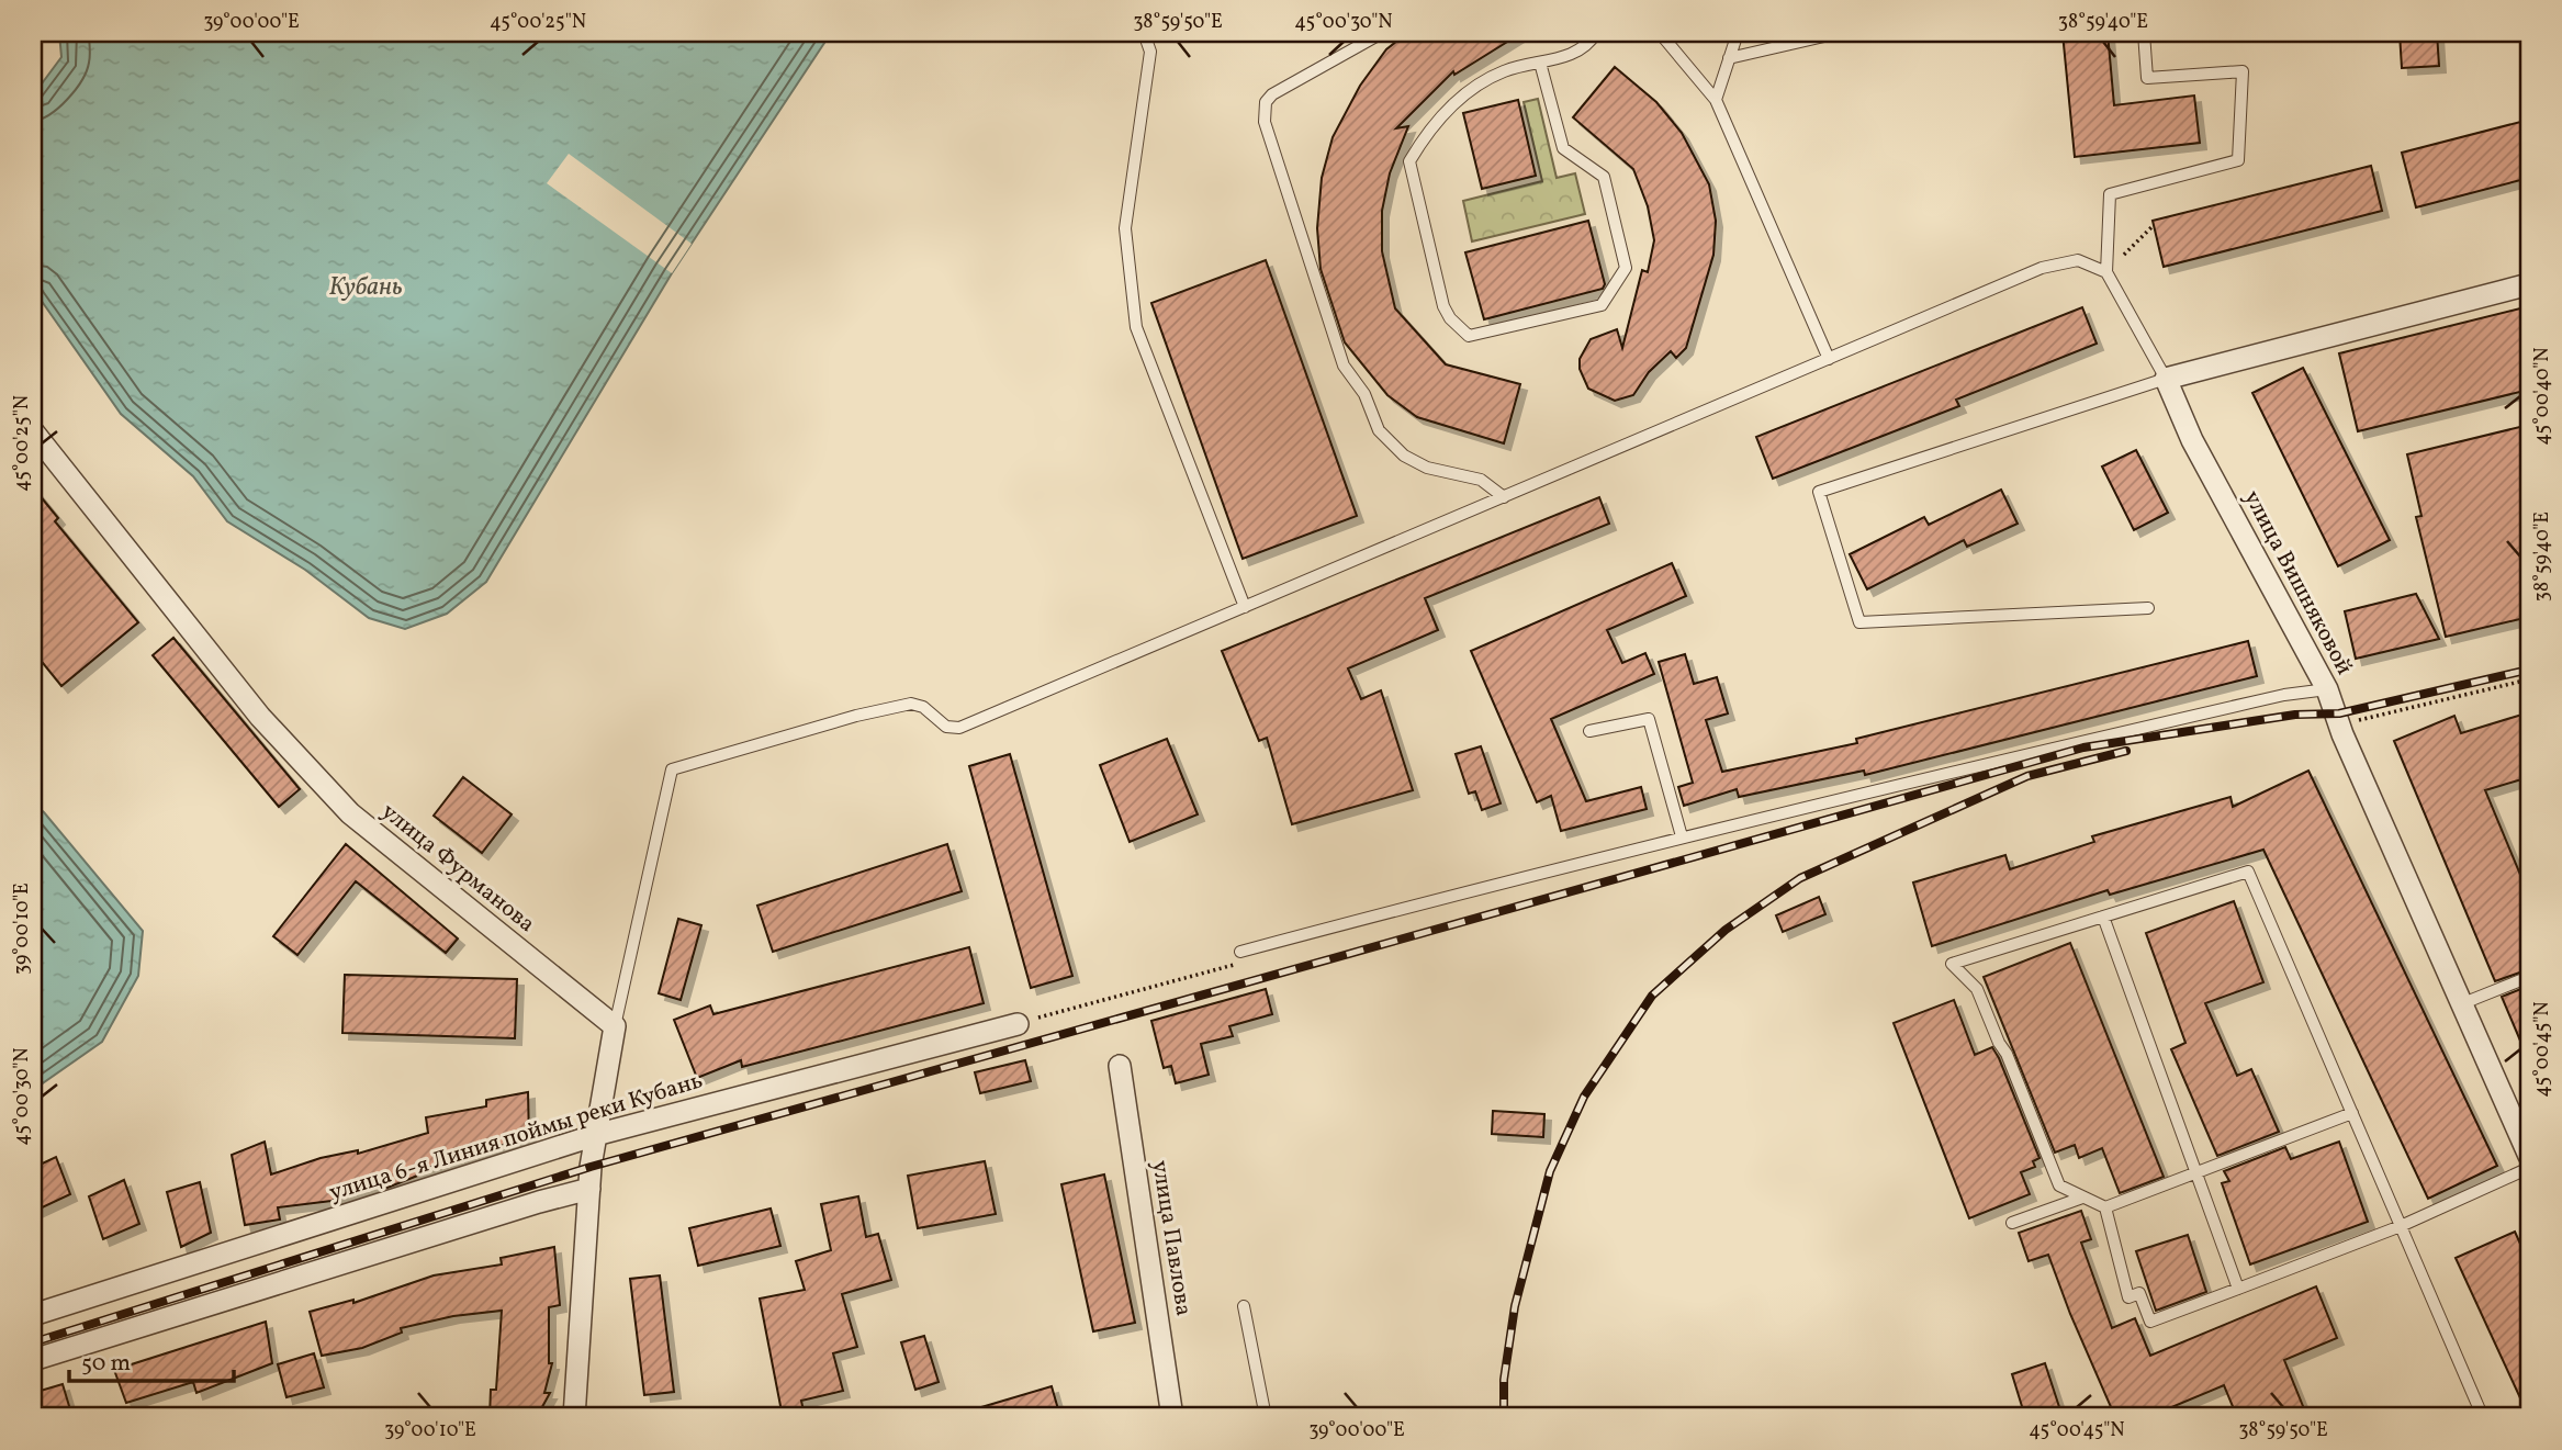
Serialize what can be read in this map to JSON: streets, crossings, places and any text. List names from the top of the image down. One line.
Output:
{"streets":{"street":["улица Вишняковой","улица Фурманова","улица 6-я Линия поймы реки Кубань","улица Павлова"]},"water":["Кубань"],"scale_bar":"50 m","coordinates":["39°00'00\"E","45°00'25\"N","38°59'50\"E","45°00'30\"N","38°59'40\"E","45°00'40\"N","39°00'10\"E","45°00'45\"N"]}
